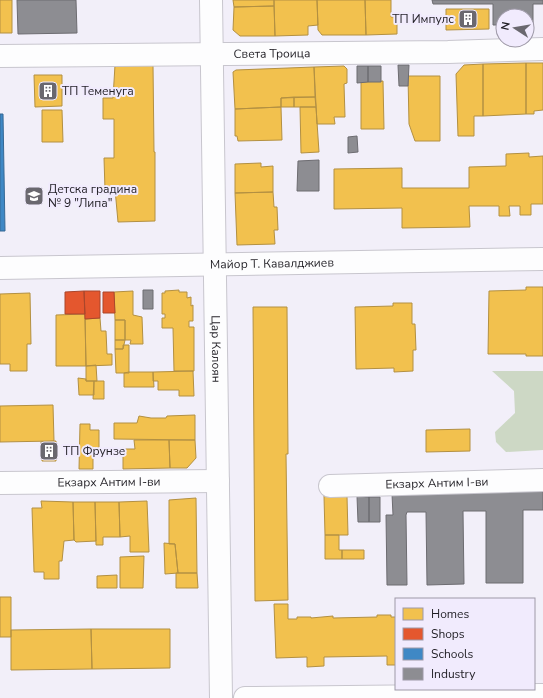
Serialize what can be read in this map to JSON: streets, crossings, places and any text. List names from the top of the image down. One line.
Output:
{"streets":{"street":["Света Троица","Майор Т. Кавалджиев","Цар Калоян","Екзарх Антим I-ви"]},"crossings":[["Света Троица","Цар Калоян"],["Майор Т. Кавалджиев","Цар Калоян"],["Цар Калоян","Екзарх Антим I-ви"]],"places":{"building":["ТП Импулс","ТП Теменуга","ТП Фрунзе"],"school or university":["Детска градина № 9 \"Липа\""]},"legend":["Homes","Shops","Schools","Industry"],"north":"left"}
